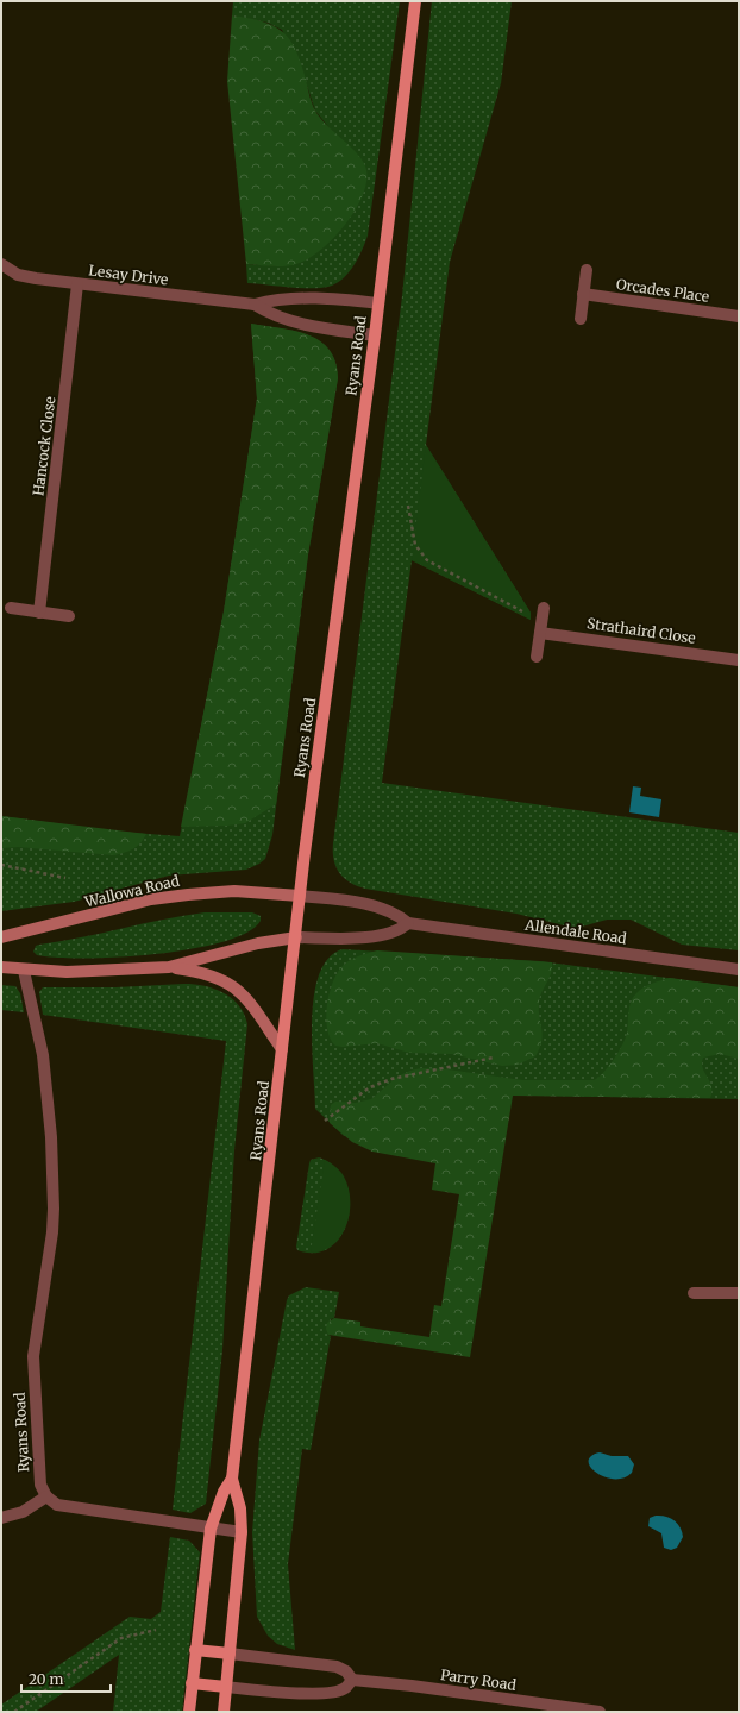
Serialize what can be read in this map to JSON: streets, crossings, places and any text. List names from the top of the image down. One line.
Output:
{"streets":{"main road":["Ryans Road","Wallowa Road"],"street":["Lesay Drive","Orcades Place","Hancock Close","Strathaird Close","Allendale Road","Parry Road"]},"crossings":[["Lesay Drive","Ryans Road"],["Lesay Drive","Hancock Close"],["Ryans Road","Wallowa Road"],["Ryans Road","Allendale Road"],["Wallowa Road","Allendale Road"]],"scale_bar":"20 m"}
